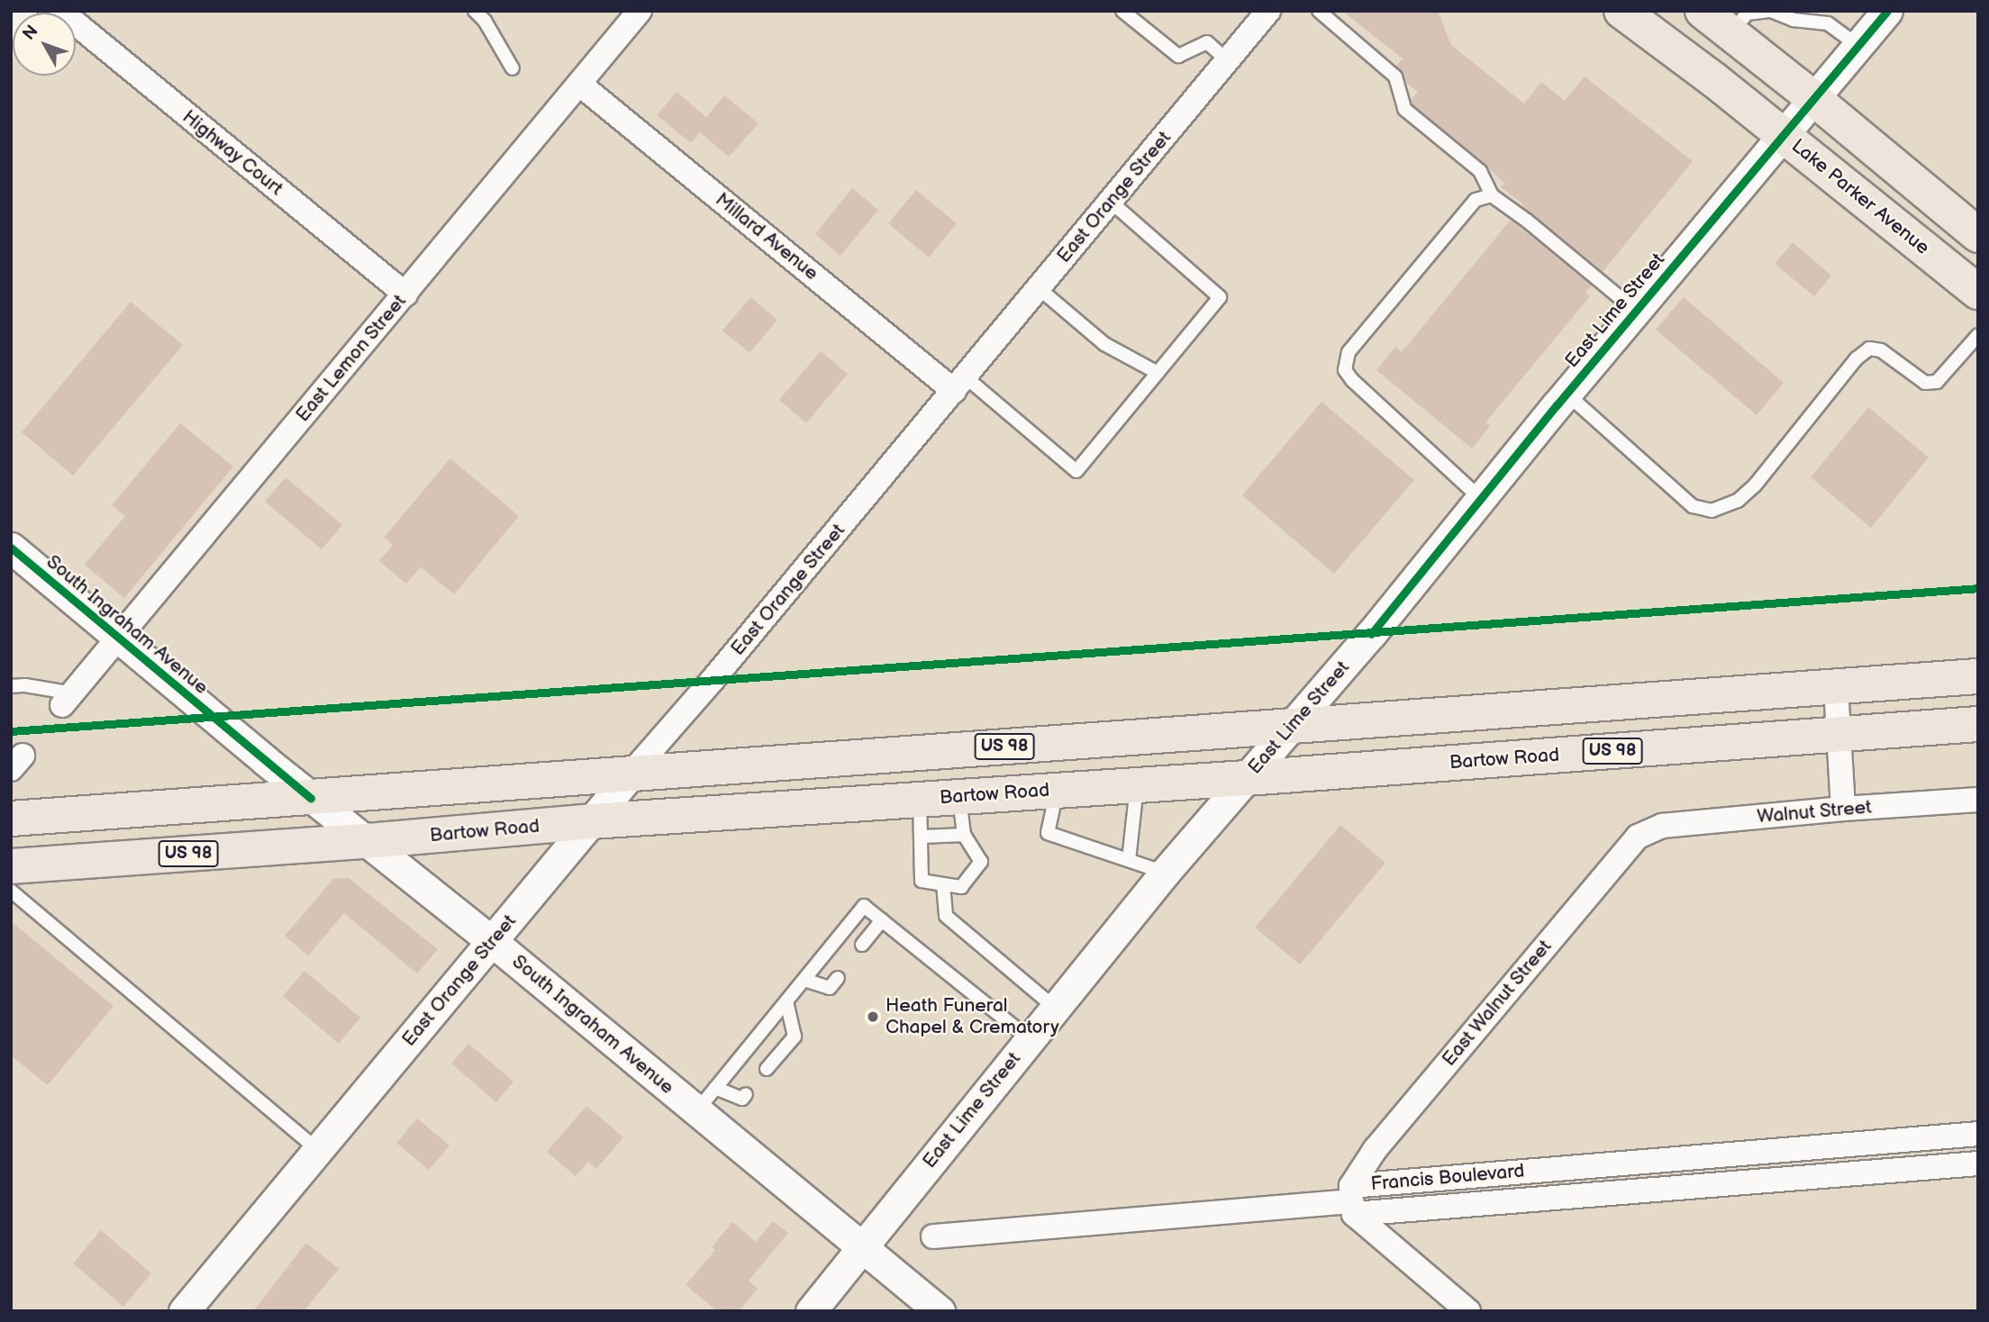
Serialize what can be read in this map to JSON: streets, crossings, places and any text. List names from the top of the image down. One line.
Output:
{"streets":{"main road":["Lake Parker Avenue","US 98","Bartow Road"],"street":["Highway Court","East Orange Street","Millard Avenue","East Lime Street","East Lemon Street","South Ingraham Avenue","Walnut Street","East Walnut Street","Francis Boulevard"]},"crossings":[["Highway Court","East Lemon Street"],["East Orange Street","Millard Avenue"],["East Orange Street","South Ingraham Avenue"],["East Orange Street","US 98"],["East Orange Street","Bartow Road"],["Lake Parker Avenue","East Lime Street"],["Millard Avenue","East Lemon Street"],["East Lime Street","South Ingraham Avenue"],["East Lime Street","US 98"],["East Lime Street","Bartow Road"],["East Lemon Street","South Ingraham Avenue"],["South Ingraham Avenue","US 98"],["South Ingraham Avenue","Bartow Road"],["Walnut Street","East Walnut Street"],["East Walnut Street","Francis Boulevard"]],"places":["Heath Funeral Chapel & Crematory"],"north":"top left"}
